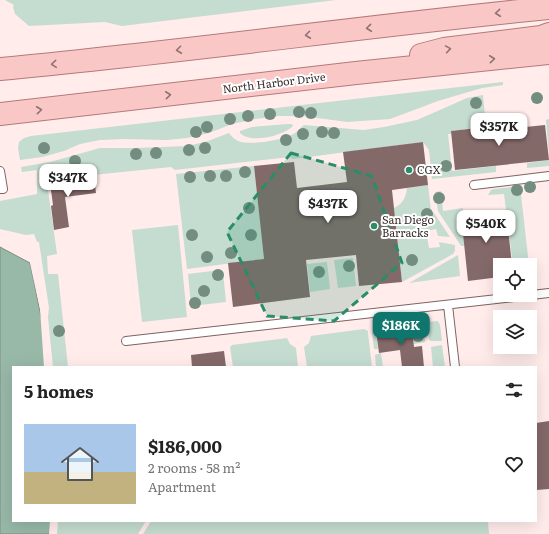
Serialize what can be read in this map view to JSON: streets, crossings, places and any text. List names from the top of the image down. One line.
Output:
{"streets":{"main road":["North Harbor Drive"]},"places":["CGX","San Diego Barracks"],"page":{"price":["$357K","$347K","$437K","$540K","$186K"],"heading":"5 homes","list":[{"name":"$186,000","note":"2 rooms · 58 m² · Apartment"}]}}
